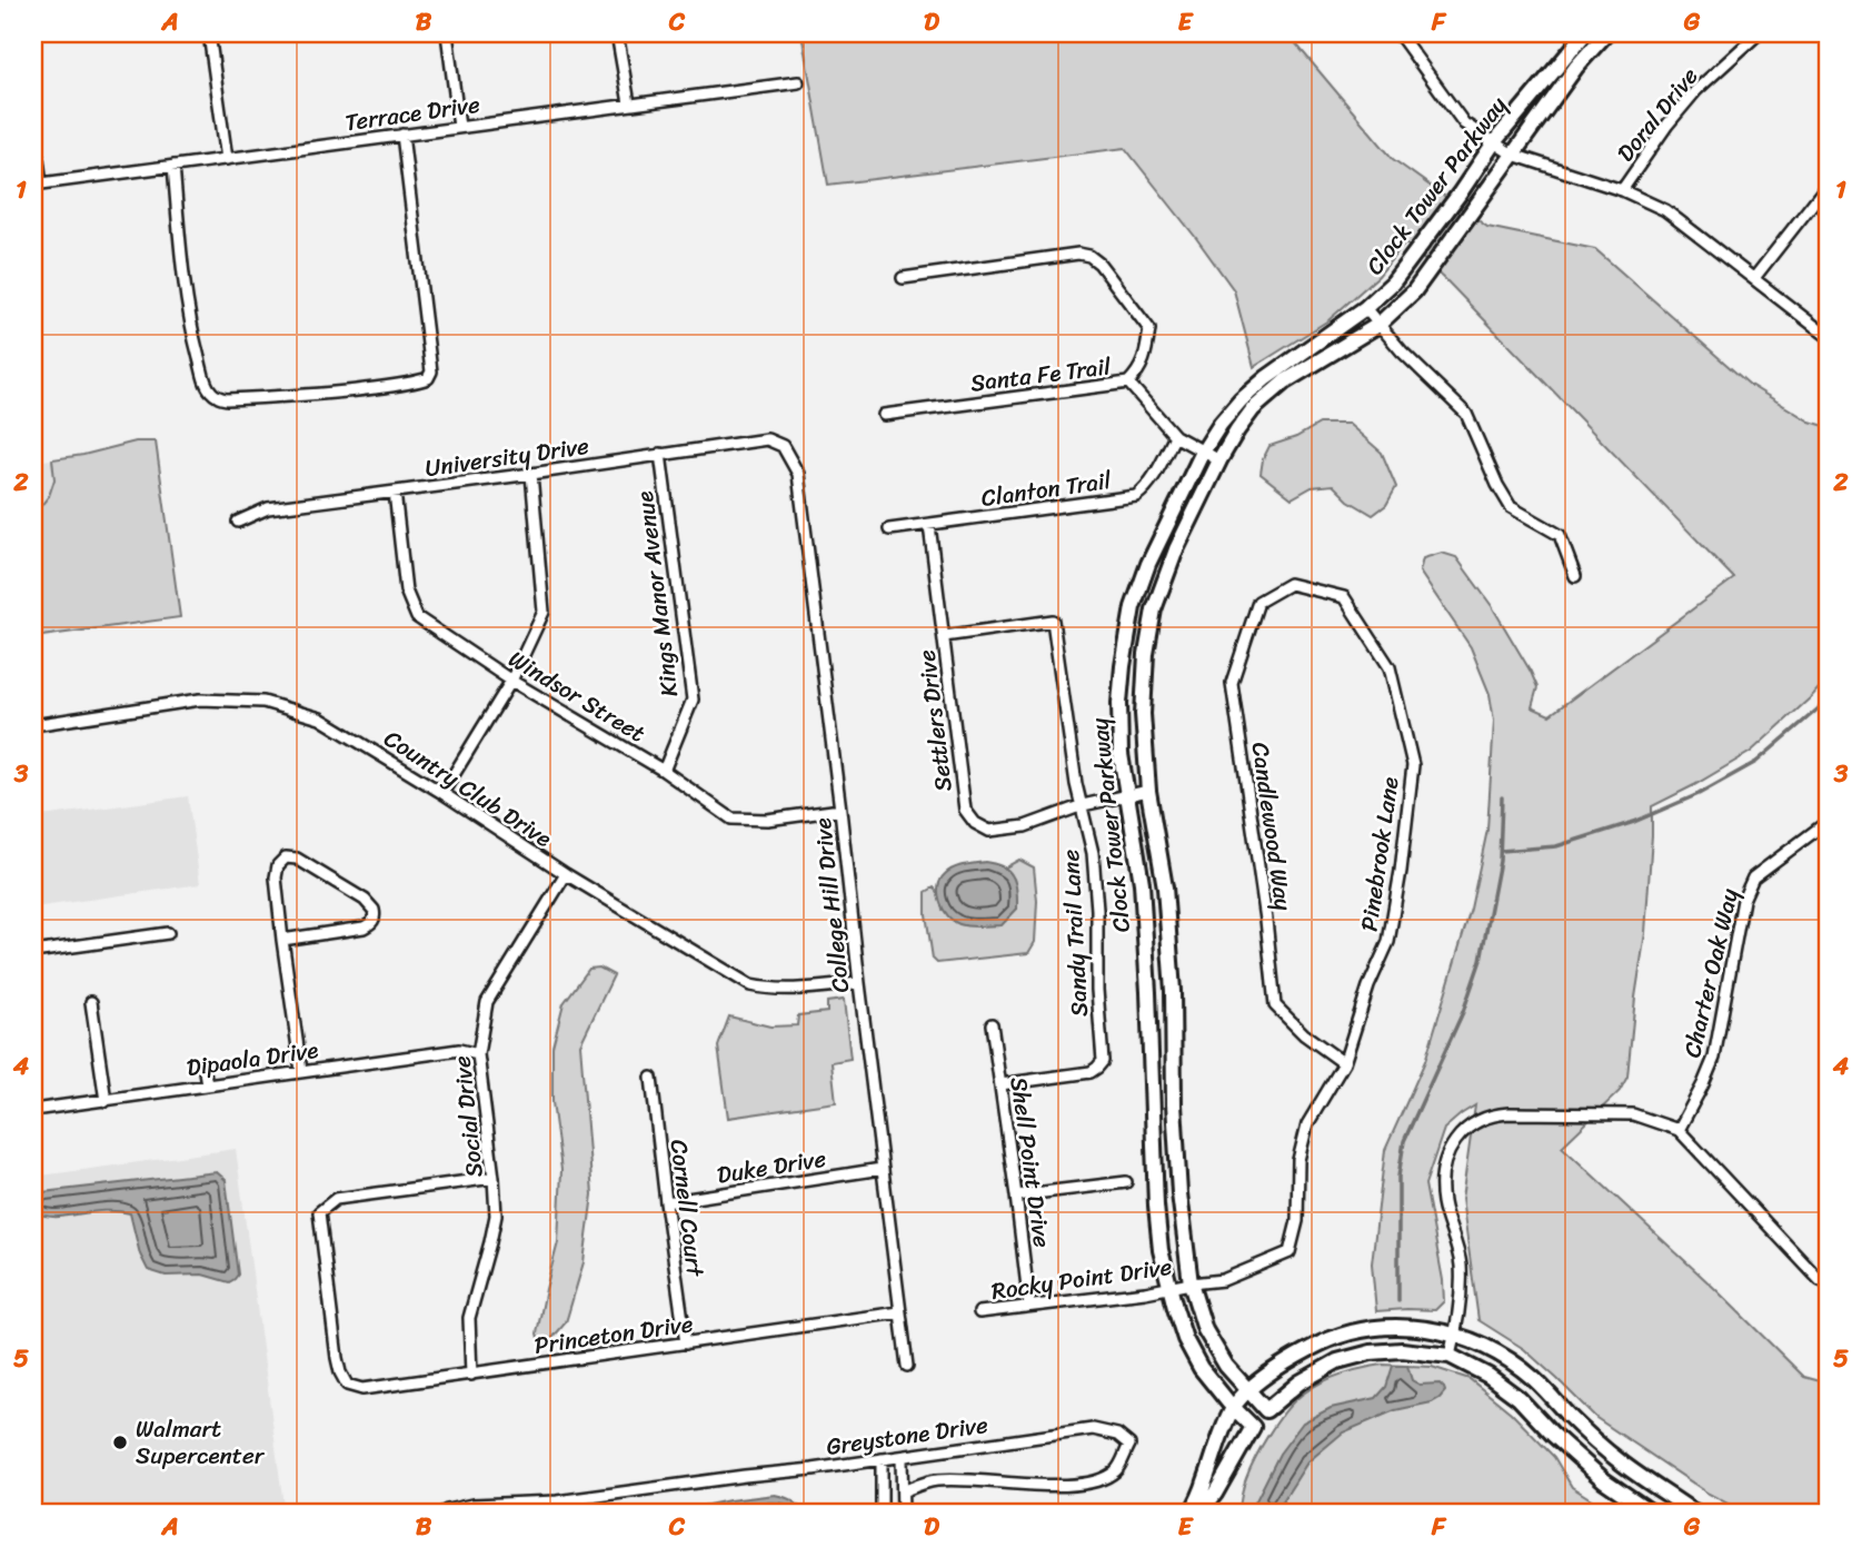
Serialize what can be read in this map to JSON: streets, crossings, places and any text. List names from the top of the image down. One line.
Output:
{"streets":{"street":["Terrace Drive","Doral Drive","Clock Tower Parkway","Santa Fe Trail","University Drive","Clanton Trail","Kings Manor Avenue","Windsor Street","Settlers Drive","Country Club Drive","Candlewood Way","Pinebrook Lane","College Hill Drive","Sandy Trail Lane","Charter Oak Way","Dipaola Drive","Social Drive","Shell Point Drive","Duke Drive","Cornell Court","Rocky Point Drive","Princeton Drive","Greystone Drive"]},"crossings":[["Clock Tower Parkway","Santa Fe Trail"],["Clock Tower Parkway","Settlers Drive"],["Clock Tower Parkway","Pinebrook Lane"],["Clock Tower Parkway","Rocky Point Drive"],["Santa Fe Trail","Clanton Trail"],["University Drive","Kings Manor Avenue"],["University Drive","Windsor Street"],["University Drive","College Hill Drive"],["Clanton Trail","Settlers Drive"],["Kings Manor Avenue","Windsor Street"],["Windsor Street","College Hill Drive"],["Settlers Drive","Sandy Trail Lane"],["Country Club Drive","College Hill Drive"],["Country Club Drive","Social Drive"],["Candlewood Way","Pinebrook Lane"],["Pinebrook Lane","Rocky Point Drive"],["College Hill Drive","Duke Drive"],["College Hill Drive","Princeton Drive"],["Sandy Trail Lane","Shell Point Drive"],["Dipaola Drive","Social Drive"],["Social Drive","Princeton Drive"],["Shell Point Drive","Rocky Point Drive"],["Duke Drive","Cornell Court"],["Cornell Court","Princeton Drive"]],"places":["Walmart Supercenter"],"grid":{"columns":["A","B","C","D","E","F","G"],"rows":["1","2","3","4","5"]}}
